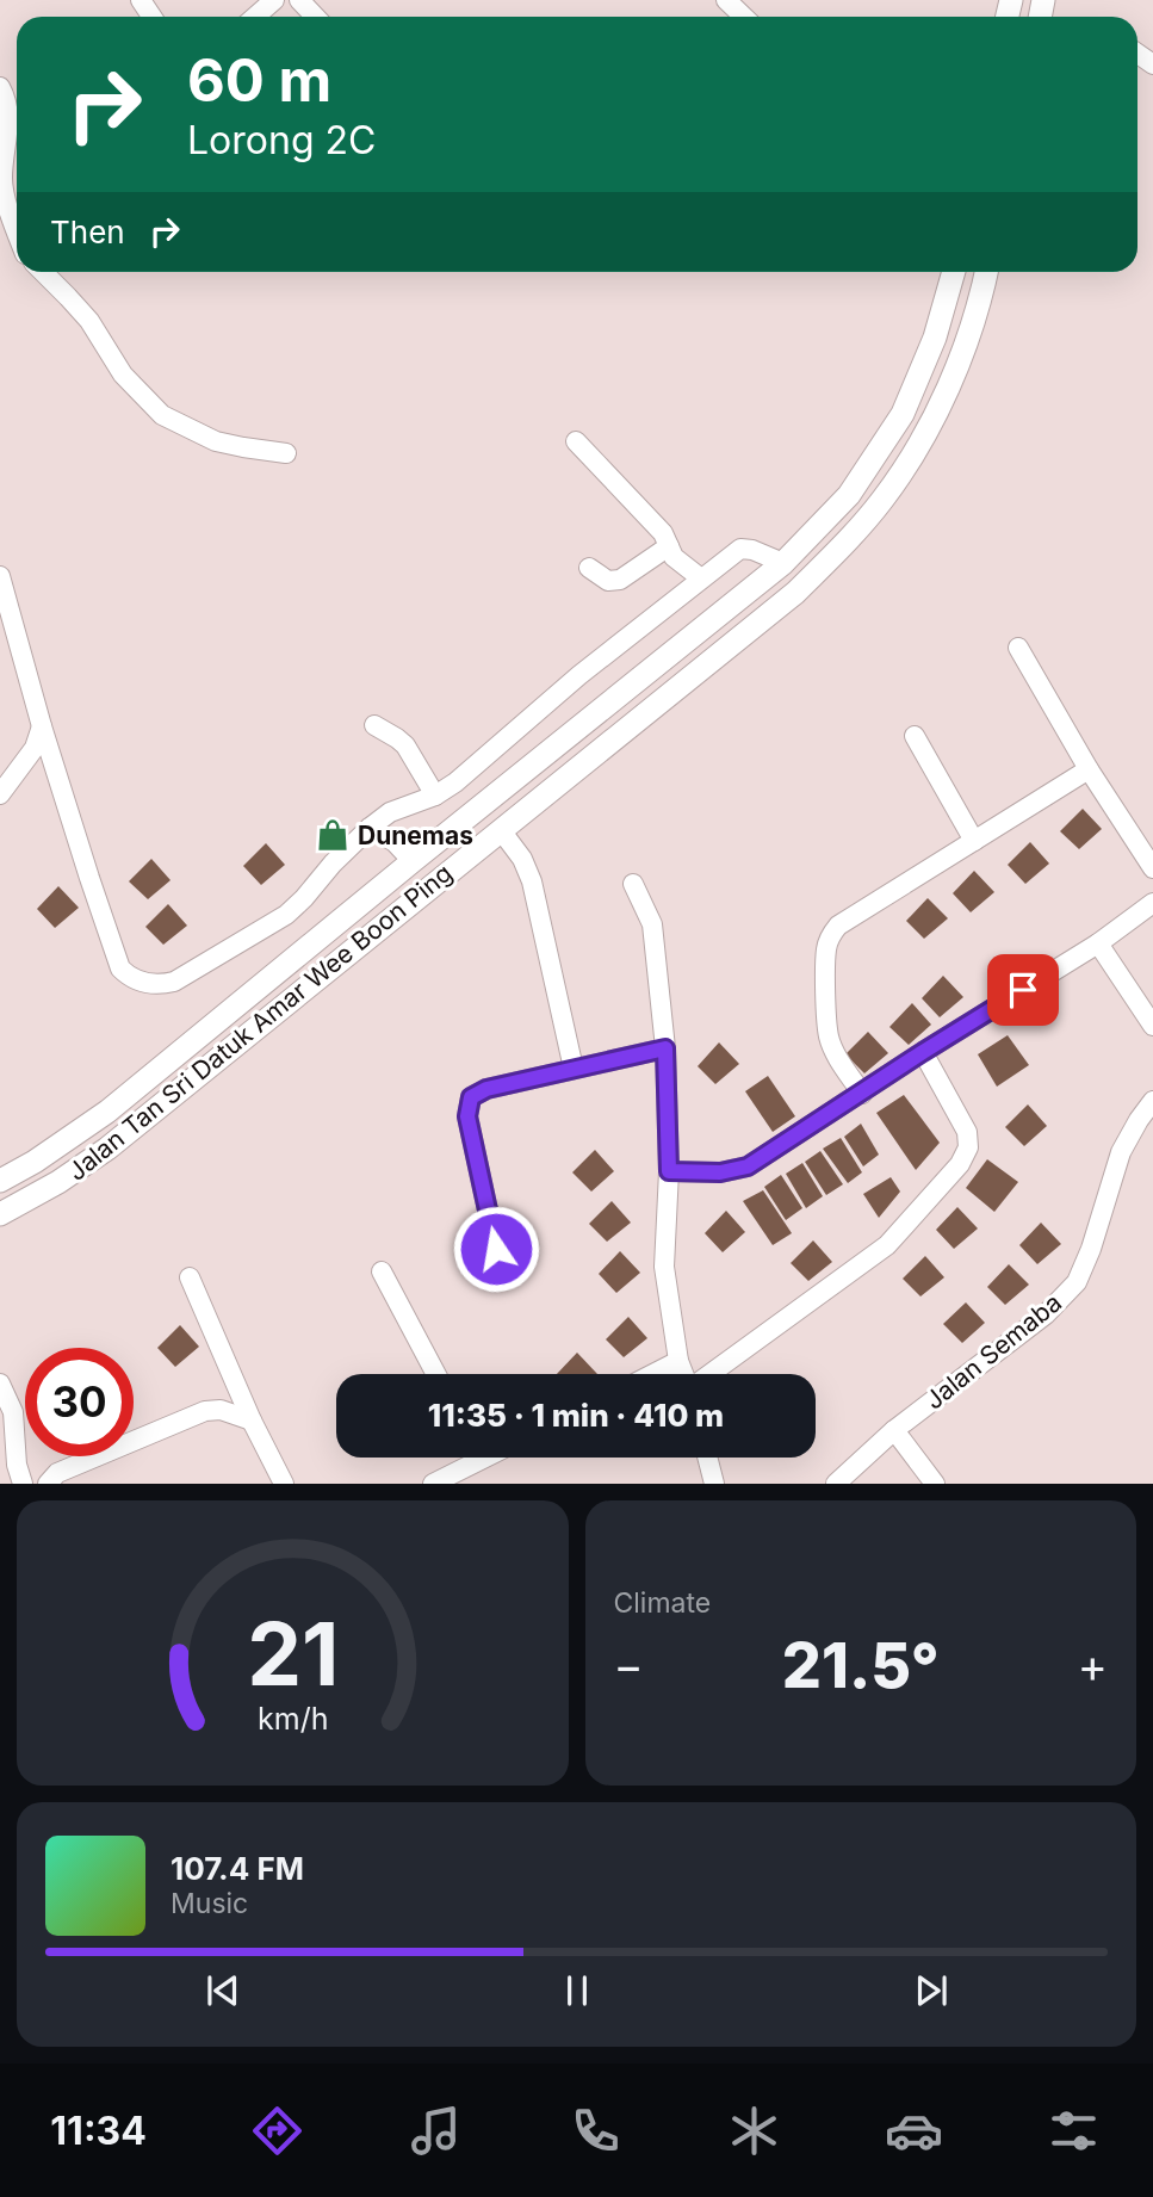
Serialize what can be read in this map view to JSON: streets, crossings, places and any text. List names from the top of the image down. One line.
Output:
{"streets":{"main road":["Jalan Tan Sri Datuk Amar Wee Boon Ping"],"street":["Jalan Semaba"]},"places":{"shop":["Dunemas"]},"page":{"turn":["60 m","Lorong 2C"],"then":"Then","limit":"30","trip":"11:35 · 1 min · 410 m","tile":"Climate","heat":["−","21.5°","+"],"song":["107.4 FM","Music"],"tabs":"11:34","gauge":["21","km/h"]}}
